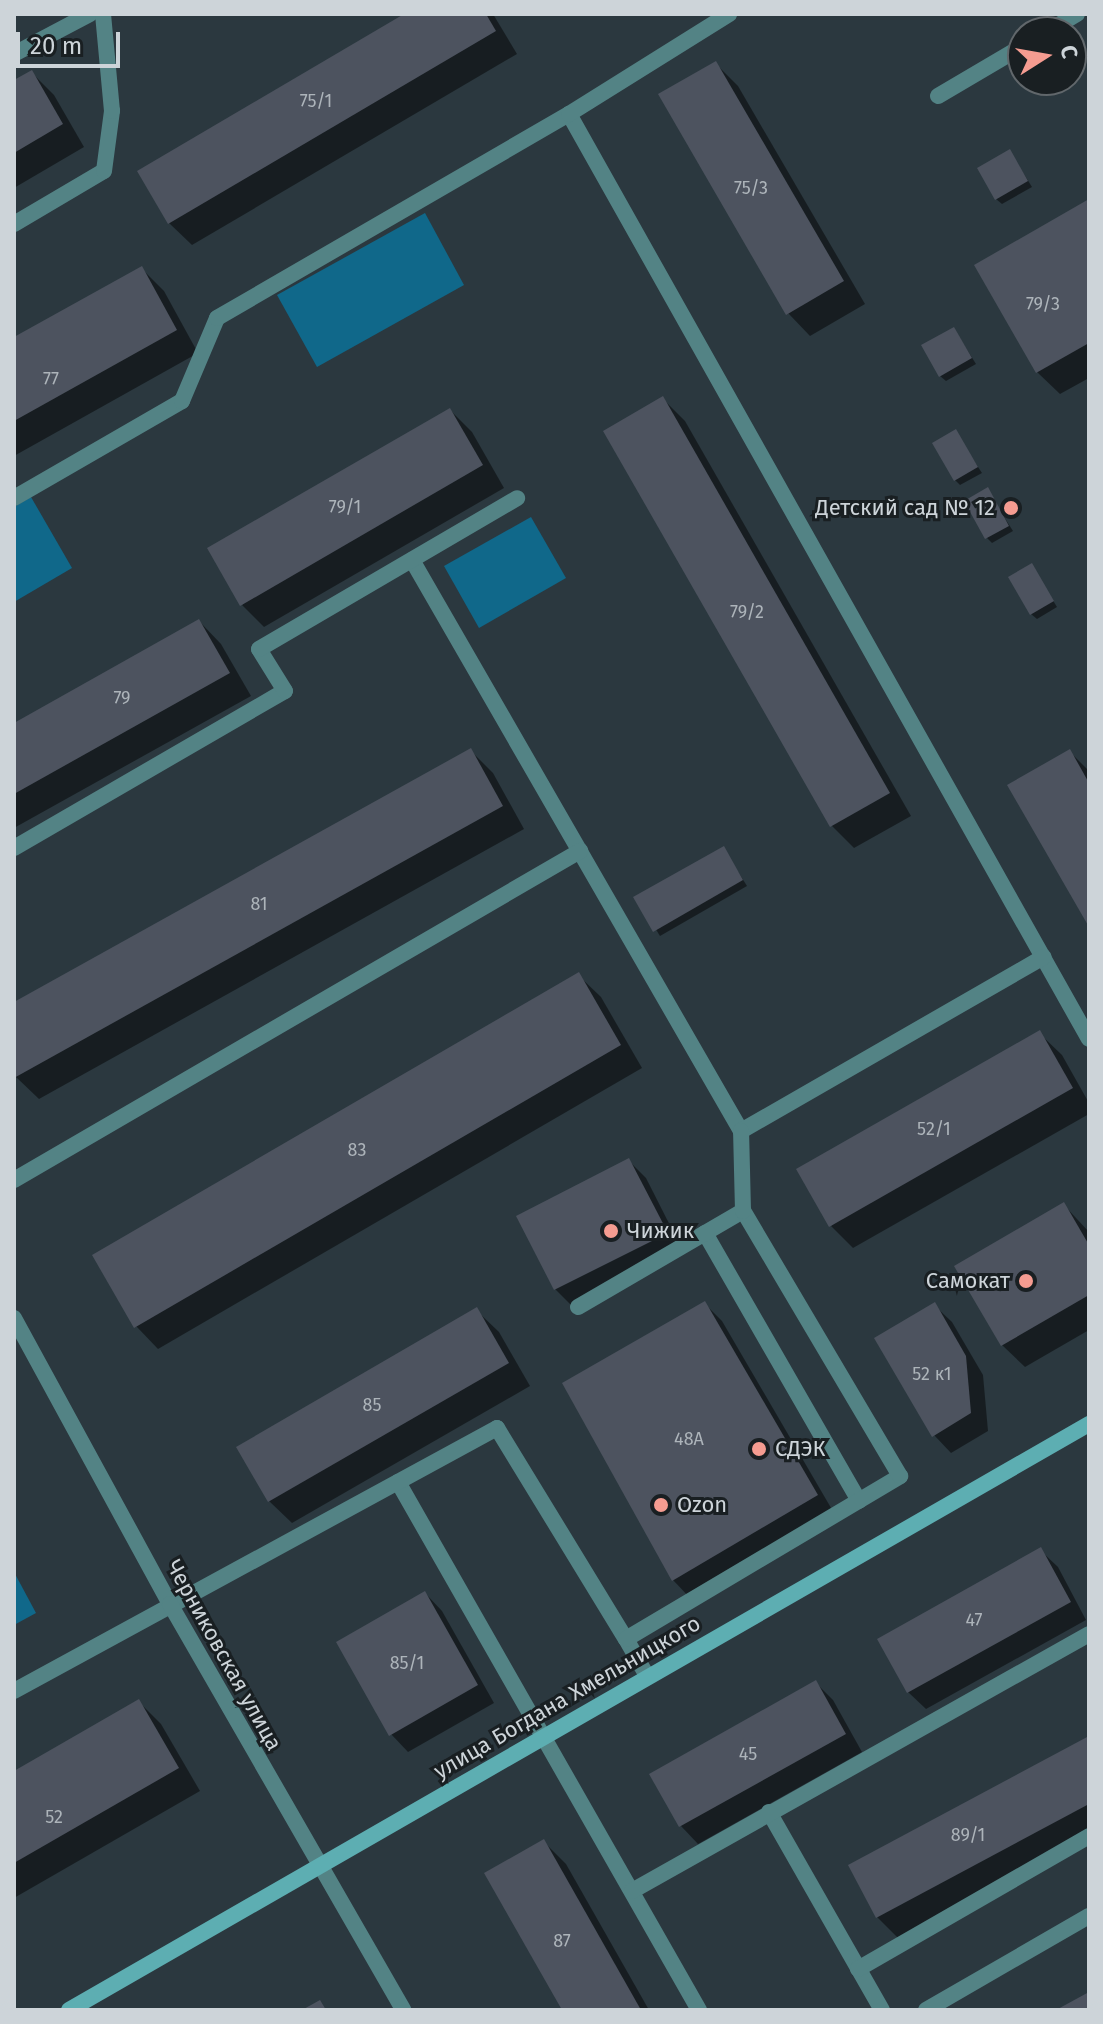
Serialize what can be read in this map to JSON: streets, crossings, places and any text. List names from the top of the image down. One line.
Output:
{"streets":{"main road":["улица Богдана Хмельницкого"],"street":["Черниковская улица"]},"crossings":[["Черниковская улица","улица Богдана Хмельницкого"]],"places":["Детский сад № 12","Чижик","Самокат","СДЭК","Ozon"],"house_numbers":["75/1","75/3","79/3","77","79/1","79/2","79","81","52/1","83","52 к1","85","48А","47","85/1","45","52","89/1","87"],"scale_bar":"20 m","north":"right"}
